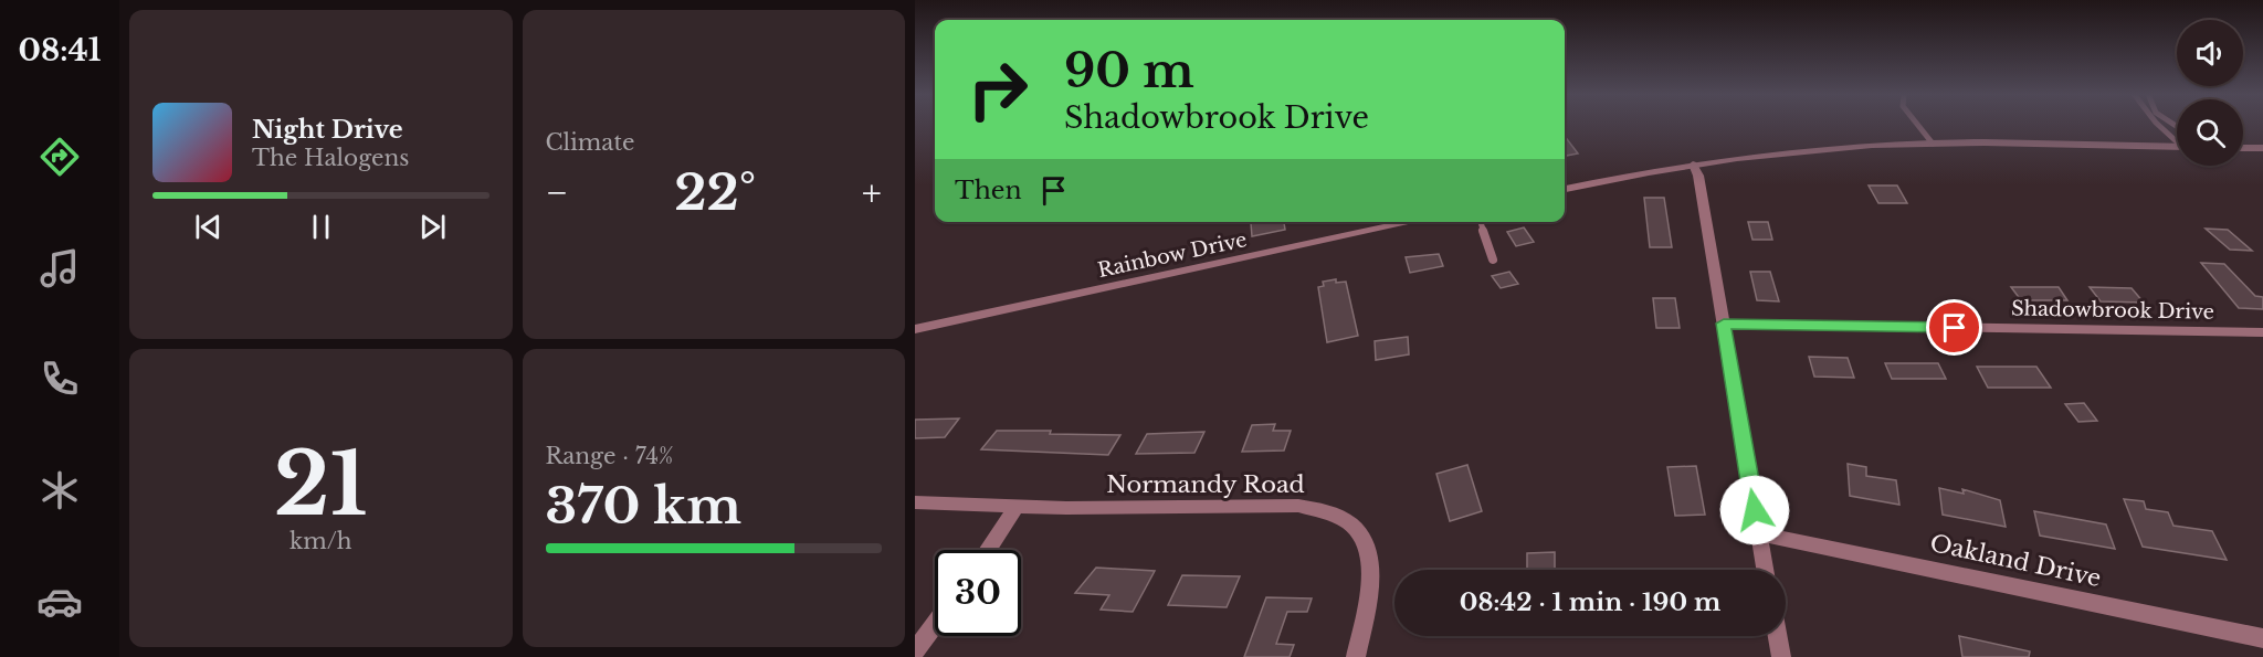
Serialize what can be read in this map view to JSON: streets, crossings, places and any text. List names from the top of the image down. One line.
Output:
{"streets":{"street":["Rainbow Drive","Shadowbrook Drive","Normandy Road","Oakland Drive"]},"page":{"tabs":"08:41","tile":["Climate",["21","km/h"],["Range · 74%","370 km"]],"turn":["90 m","Shadowbrook Drive"],"song":["Night Drive","The Halogens"],"then":"Then","heat":["−","22°","+"],"limit":"30","trip":"08:42 · 1 min · 190 m"}}
